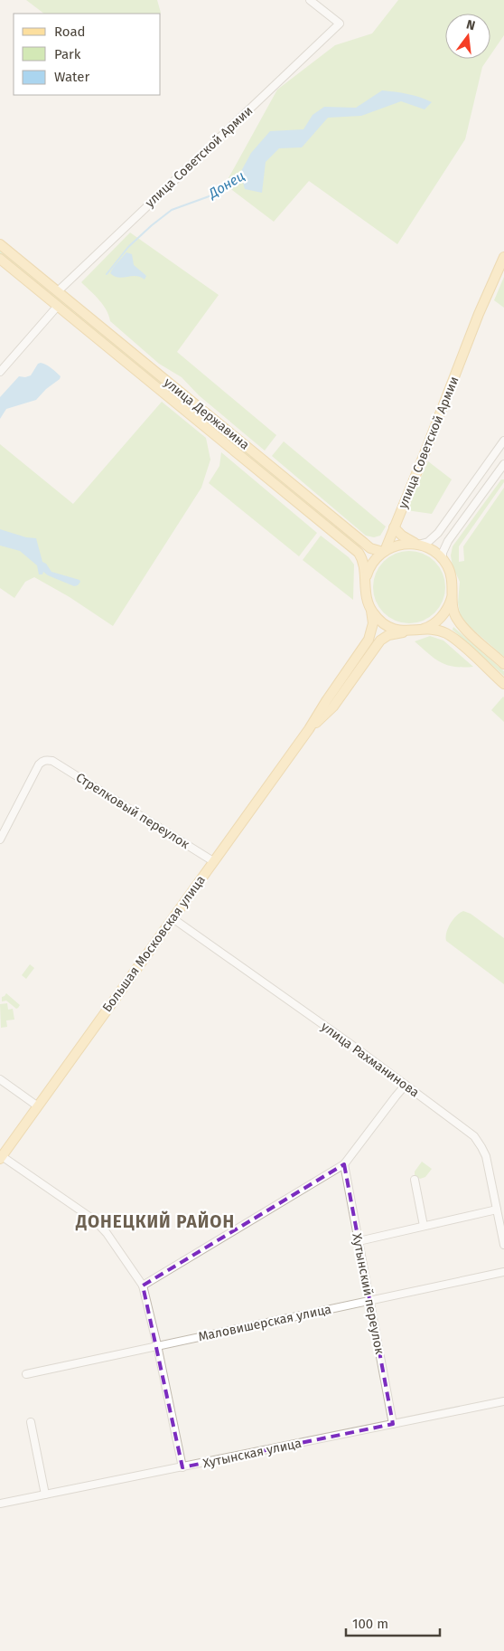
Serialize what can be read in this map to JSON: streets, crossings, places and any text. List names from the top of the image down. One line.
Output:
{"streets":{"main road":["улица Советской Армии","улица Державина","Большая Московская улица"],"street":["Стрелковый переулок","улица Рахманинова","Хутынский переулок","Маловишерская улица","Хутынская улица"]},"crossings":[["улица Советской Армии","улица Державина"],["улица Советской Армии","Большая Московская улица"],["улица Державина","Большая Московская улица"],["Стрелковый переулок","Большая Московская улица"],["Большая Московская улица","улица Рахманинова"],["Хутынский переулок","Маловишерская улица"],["Хутынский переулок","Хутынская улица"]],"districts":["ДОНЕЦКИЙ РАЙОН"],"water":["Донец"],"legend":["Road","Park","Water"],"scale_bar":"100 m","north":"top"}
